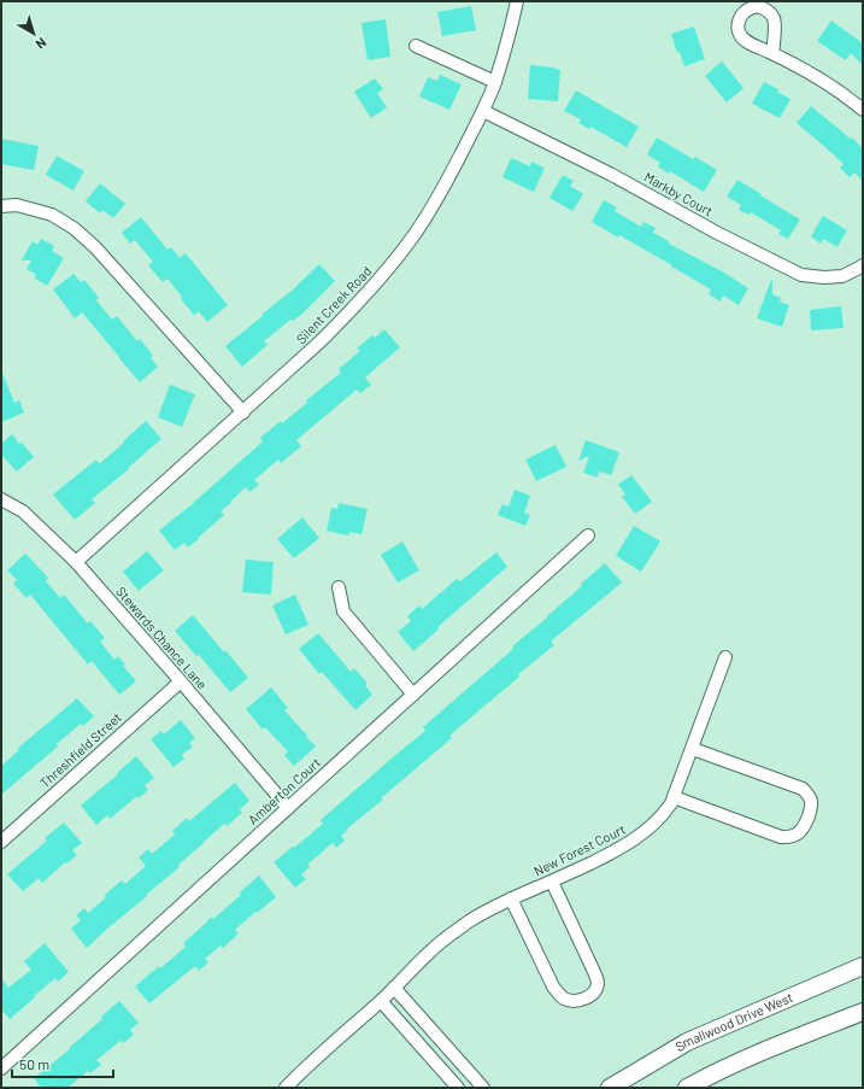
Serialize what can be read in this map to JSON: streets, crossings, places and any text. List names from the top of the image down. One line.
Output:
{"streets":{"street":["Markby Court","Silent Creek Road","Stewards Chance Lane","Threshfield Street","Amberton Court","New Forest Court","Smallwood Drive West"]},"crossings":[["Markby Court","Silent Creek Road"],["Silent Creek Road","Stewards Chance Lane"],["Stewards Chance Lane","Threshfield Street"],["Stewards Chance Lane","Amberton Court"]],"scale_bar":"50 m","north":"bottom right"}
